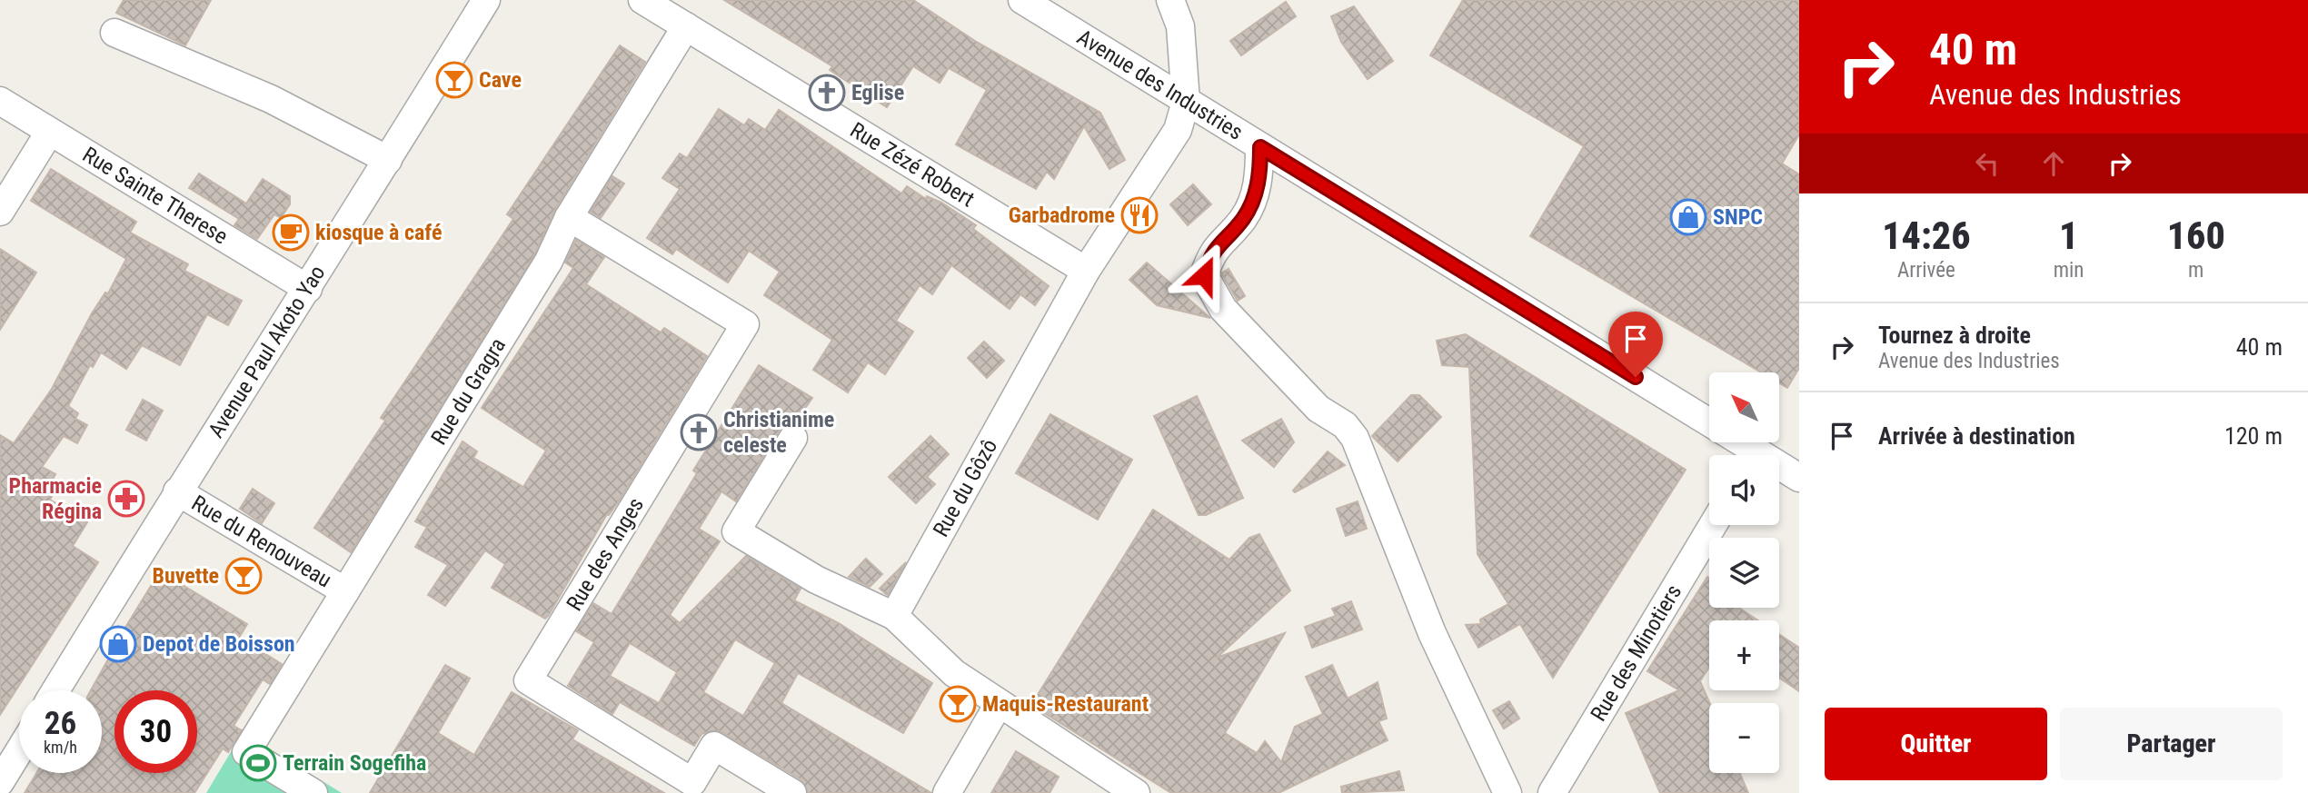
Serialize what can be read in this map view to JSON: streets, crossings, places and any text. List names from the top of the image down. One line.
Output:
{"streets":{"street":["Avenue des Industries","Rue Zézé Robert","Rue Sainte Therese","Avenue Paul Akoto Yao","Rue du Gragra","Rue du Gôzô","Rue du Renouveau","Rue des Anges","Rue des Minotiers"]},"crossings":[["Avenue des Industries","Rue du Gôzô"],["Rue Zézé Robert","Rue du Gragra"],["Rue Zézé Robert","Rue du Gôzô"],["Rue Sainte Therese","Avenue Paul Akoto Yao"],["Avenue Paul Akoto Yao","Rue du Renouveau"],["Rue du Gragra","Rue du Renouveau"],["Rue du Gragra","Rue des Anges"]],"places":{"bar":["Cave","Buvette","Maquis-Restaurant"],"church":["Eglise","Christianime celeste"],"restaurant":["Garbadrome"],"shop":["SNPC","Depot de Boisson"],"cafe":["kiosque à café"],"pharmacy":["Pharmacie Régina"],"sports":["Terrain Sogefiha"]},"north":"top left","page":{"turn":["40 m","Avenue des Industries"],"eta":["14:26","Arrivée","1","min","160","m"],"list":[{"name":"Tournez à droite","note":"Avenue des Industries","value":"40 m"},{"name":"Arrivée à destination","value":"120 m"}],"map_buttons":["+","−"],"speed":"26 km/h","limit":"30","buttons":["Quitter","Partager"]}}
